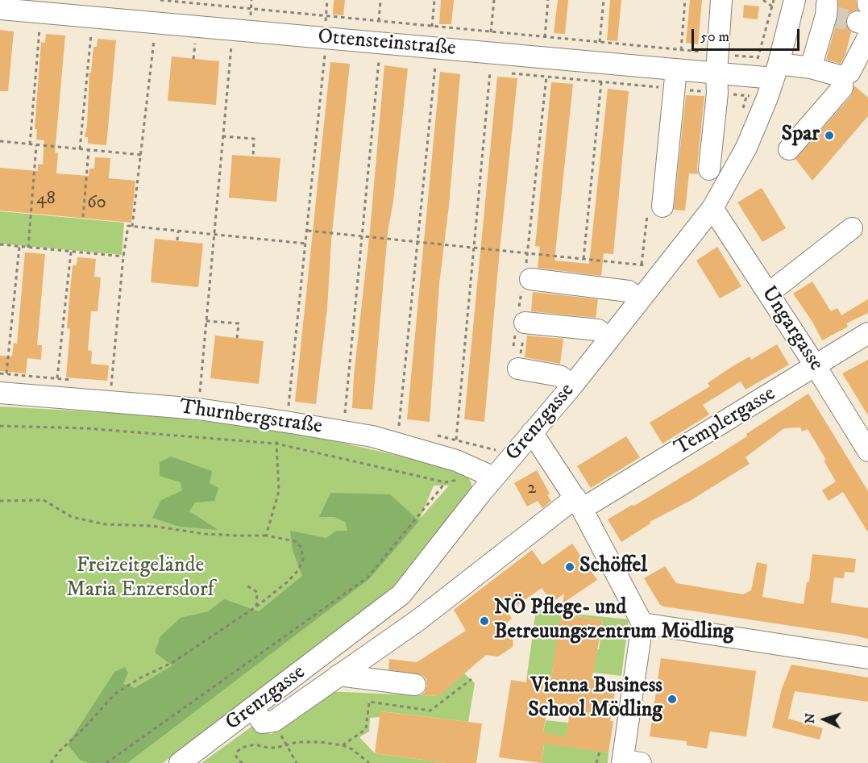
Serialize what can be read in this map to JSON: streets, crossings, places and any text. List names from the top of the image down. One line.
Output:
{"streets":{"street":["Ottensteinstraße","Ungargasse","Thurnbergstraße","Templergasse","Grenzgasse"]},"crossings":[["Ottensteinstraße","Grenzgasse"],["Ungargasse","Templergasse"],["Ungargasse","Grenzgasse"],["Thurnbergstraße","Grenzgasse"]],"parks":["Freizeitgelände Maria Enzersdorf"],"places":["Spar","Schöffel","NÖ Pflege- und Betreuungszentrum Mödling","Vienna Business School Mödling"],"house_numbers":["48","60","2"],"scale_bar":"50 m","north":"left"}
